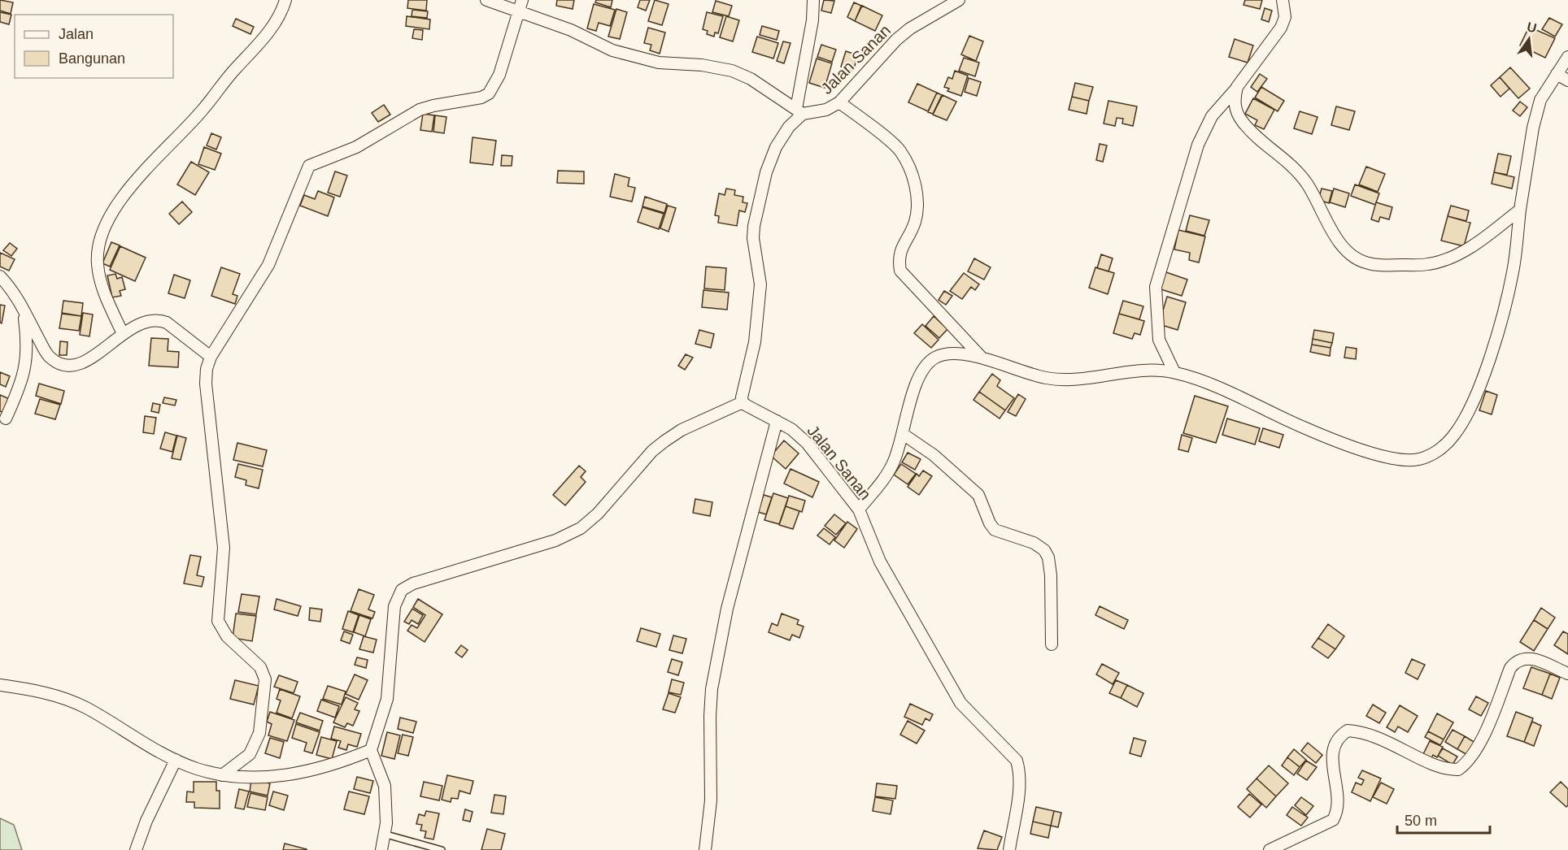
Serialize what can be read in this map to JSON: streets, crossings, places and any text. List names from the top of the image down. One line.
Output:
{"streets":{"street":["Jalan Sanan"]},"legend":["Jalan","Bangunan"],"scale_bar":"50 m","north":"top"}
